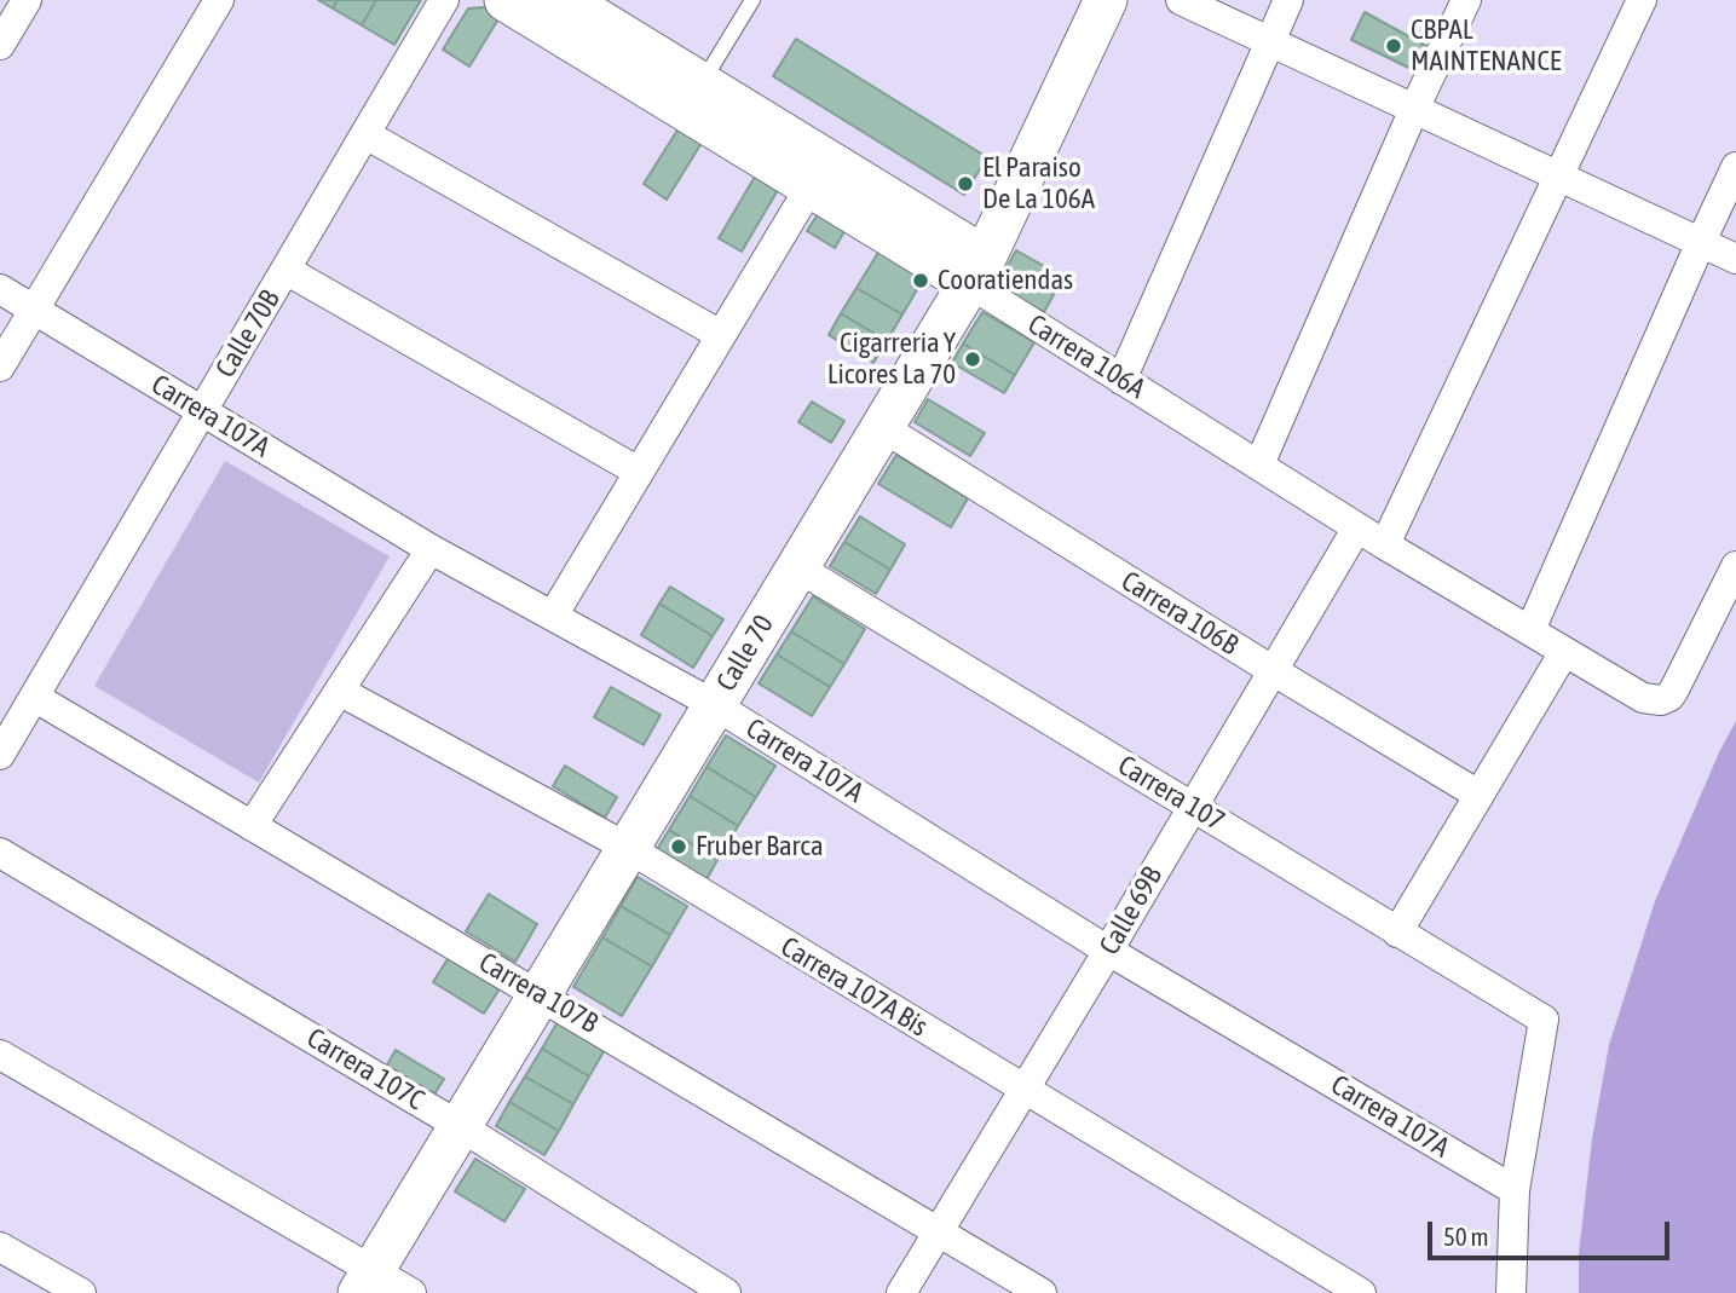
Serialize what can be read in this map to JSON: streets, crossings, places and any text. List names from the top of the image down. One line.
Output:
{"streets":{"street":["Calle 70B","Carrera 106A","Carrera 107A","Carrera 106B","Calle 70","Carrera 107","Calle 69B","Carrera 107A Bis","Carrera 107B","Carrera 107C"]},"crossings":[["Calle 70B","Carrera 107A"],["Calle 70B","Carrera 107B"],["Carrera 106A","Calle 70"],["Carrera 106A","Calle 69B"],["Carrera 107A","Calle 70"],["Carrera 107A","Carrera 107"],["Carrera 107A","Calle 69B"],["Carrera 106B","Calle 70"],["Carrera 106B","Calle 69B"],["Calle 70","Carrera 107"],["Calle 70","Carrera 107A Bis"],["Calle 70","Carrera 107B"],["Calle 70","Carrera 107C"],["Carrera 107","Calle 69B"],["Calle 69B","Carrera 107A Bis"],["Calle 69B","Carrera 107B"]],"places":["CBPAL MAINTENANCE","El Paraiso De La 106A","Cooratiendas","Cigarreria Y Licores La 70","Fruber Barca"],"scale_bar":"50 m"}
